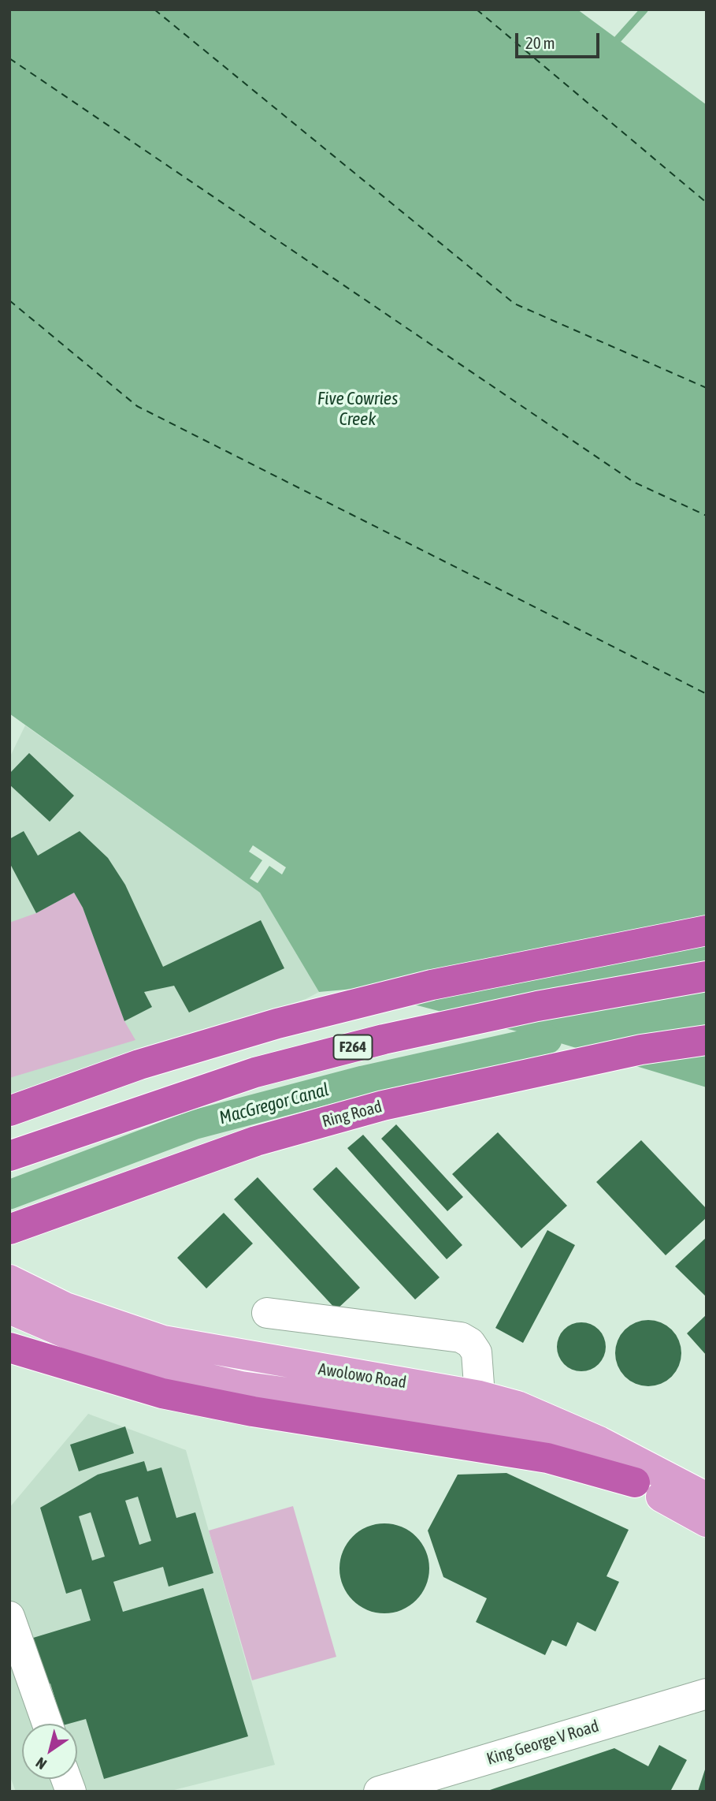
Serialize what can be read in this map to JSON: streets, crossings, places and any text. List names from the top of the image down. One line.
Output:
{"streets":{"highway":["F264","Ring Road"],"main road":["Awolowo Road"],"street":["King George V Road"]},"water":["Five Cowries Creek","MacGregor Canal"],"scale_bar":"20 m","north":"bottom left"}
